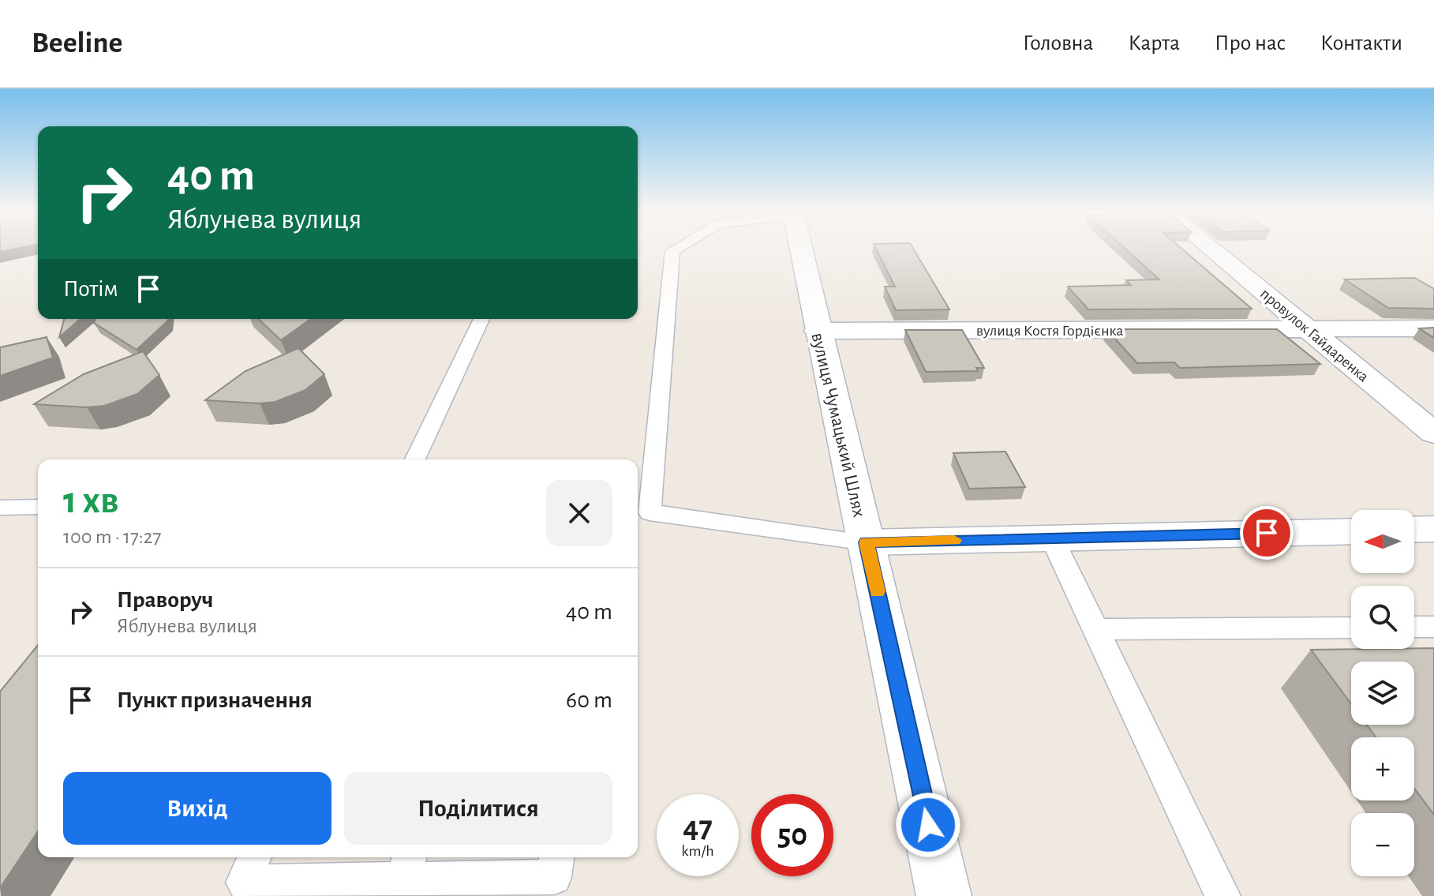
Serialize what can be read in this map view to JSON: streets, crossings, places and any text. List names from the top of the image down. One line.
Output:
{"streets":{"street":["вулиця Костя Гордієнка","провулок Гайдаренка","вулиця Чумацький Шлях"]},"crossings":[["вулиця Костя Гордієнка","провулок Гайдаренка"],["вулиця Костя Гордієнка","вулиця Чумацький Шлях"]],"north":"left","page":{"header":"Beeline","nav":["Головна","Карта","Про нас","Контакти"],"turn":["40 m","Яблунева вулиця"],"then":"Потім","heading":["1 хв","100 m · 17:27"],"map_buttons":["+","−"],"list":[{"name":"Праворуч","note":"Яблунева вулиця","value":"40 m"},{"name":"Пункт призначення","value":"60 m"}],"buttons":["Вихід","Поділитися"],"speed":"47 km/h","limit":"50"}}
